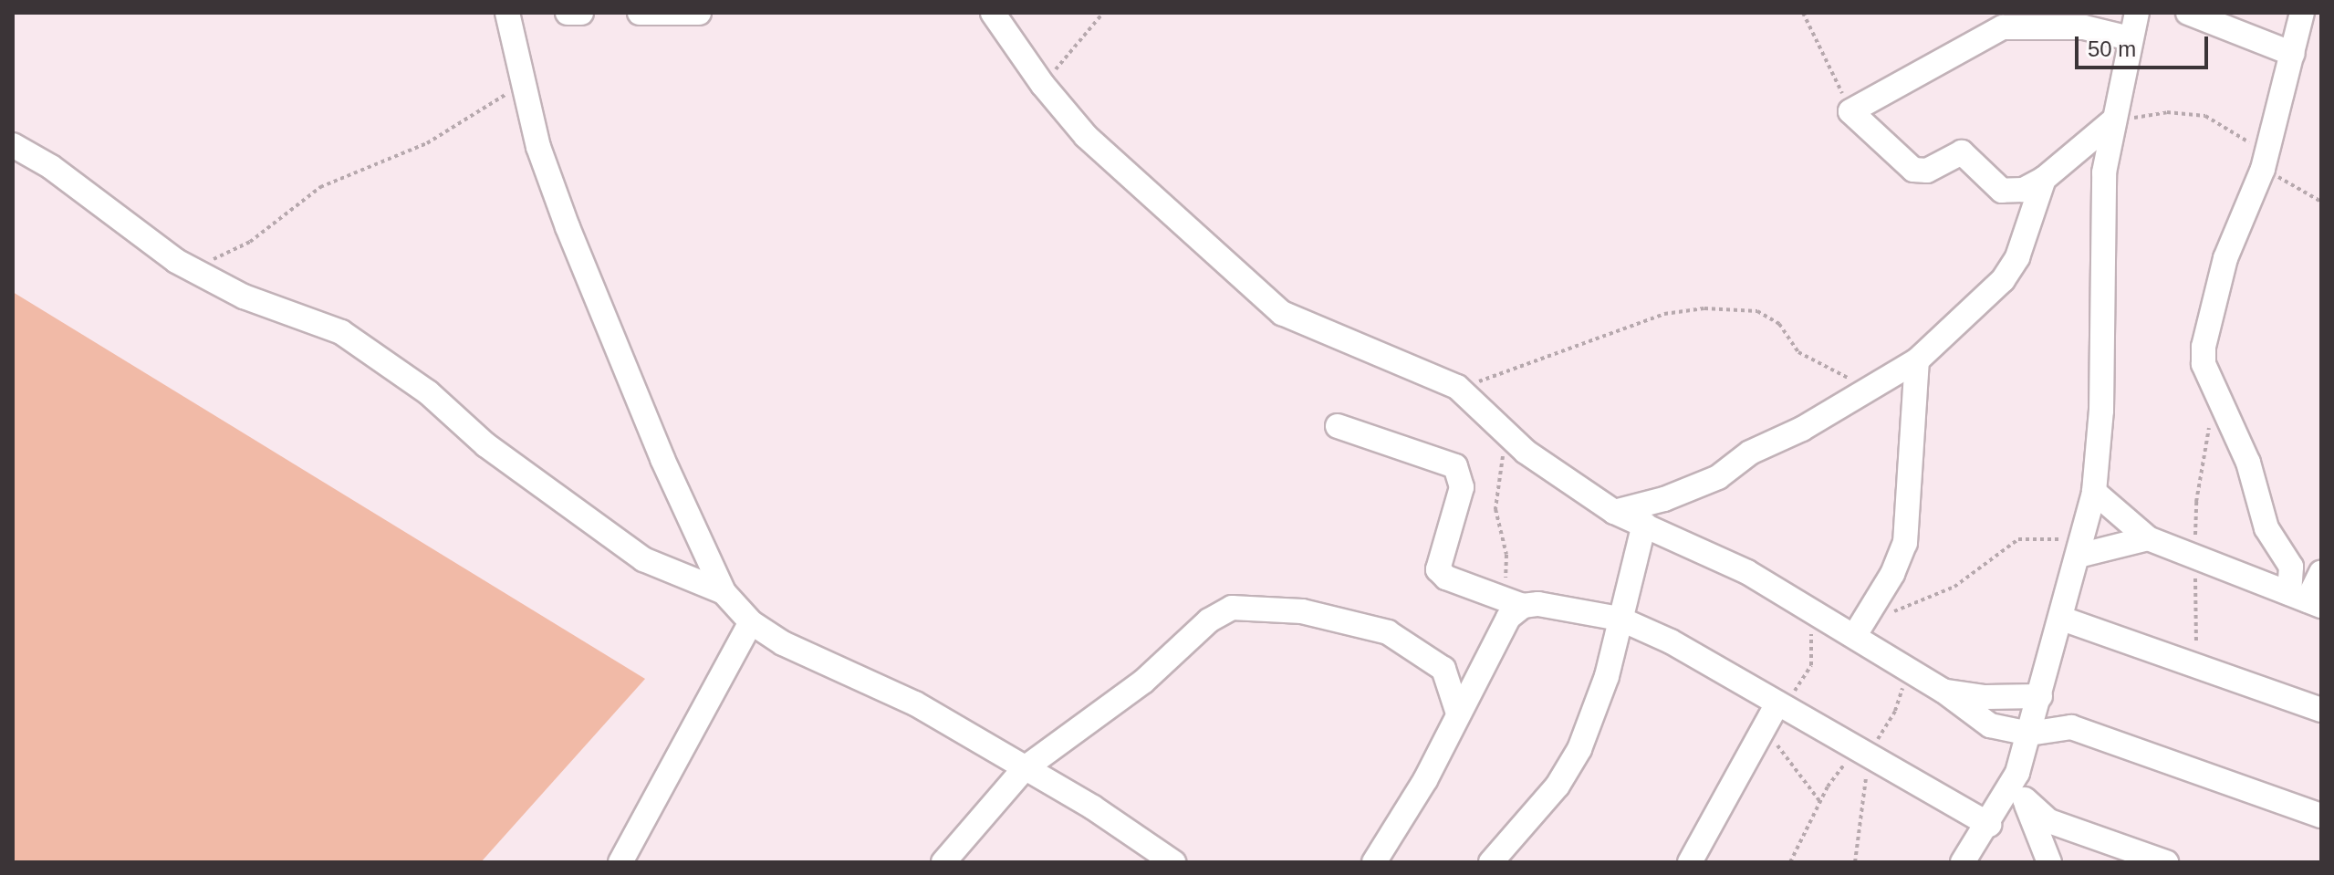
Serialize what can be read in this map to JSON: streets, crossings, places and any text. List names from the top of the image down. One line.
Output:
{"scale_bar":"50 m"}
